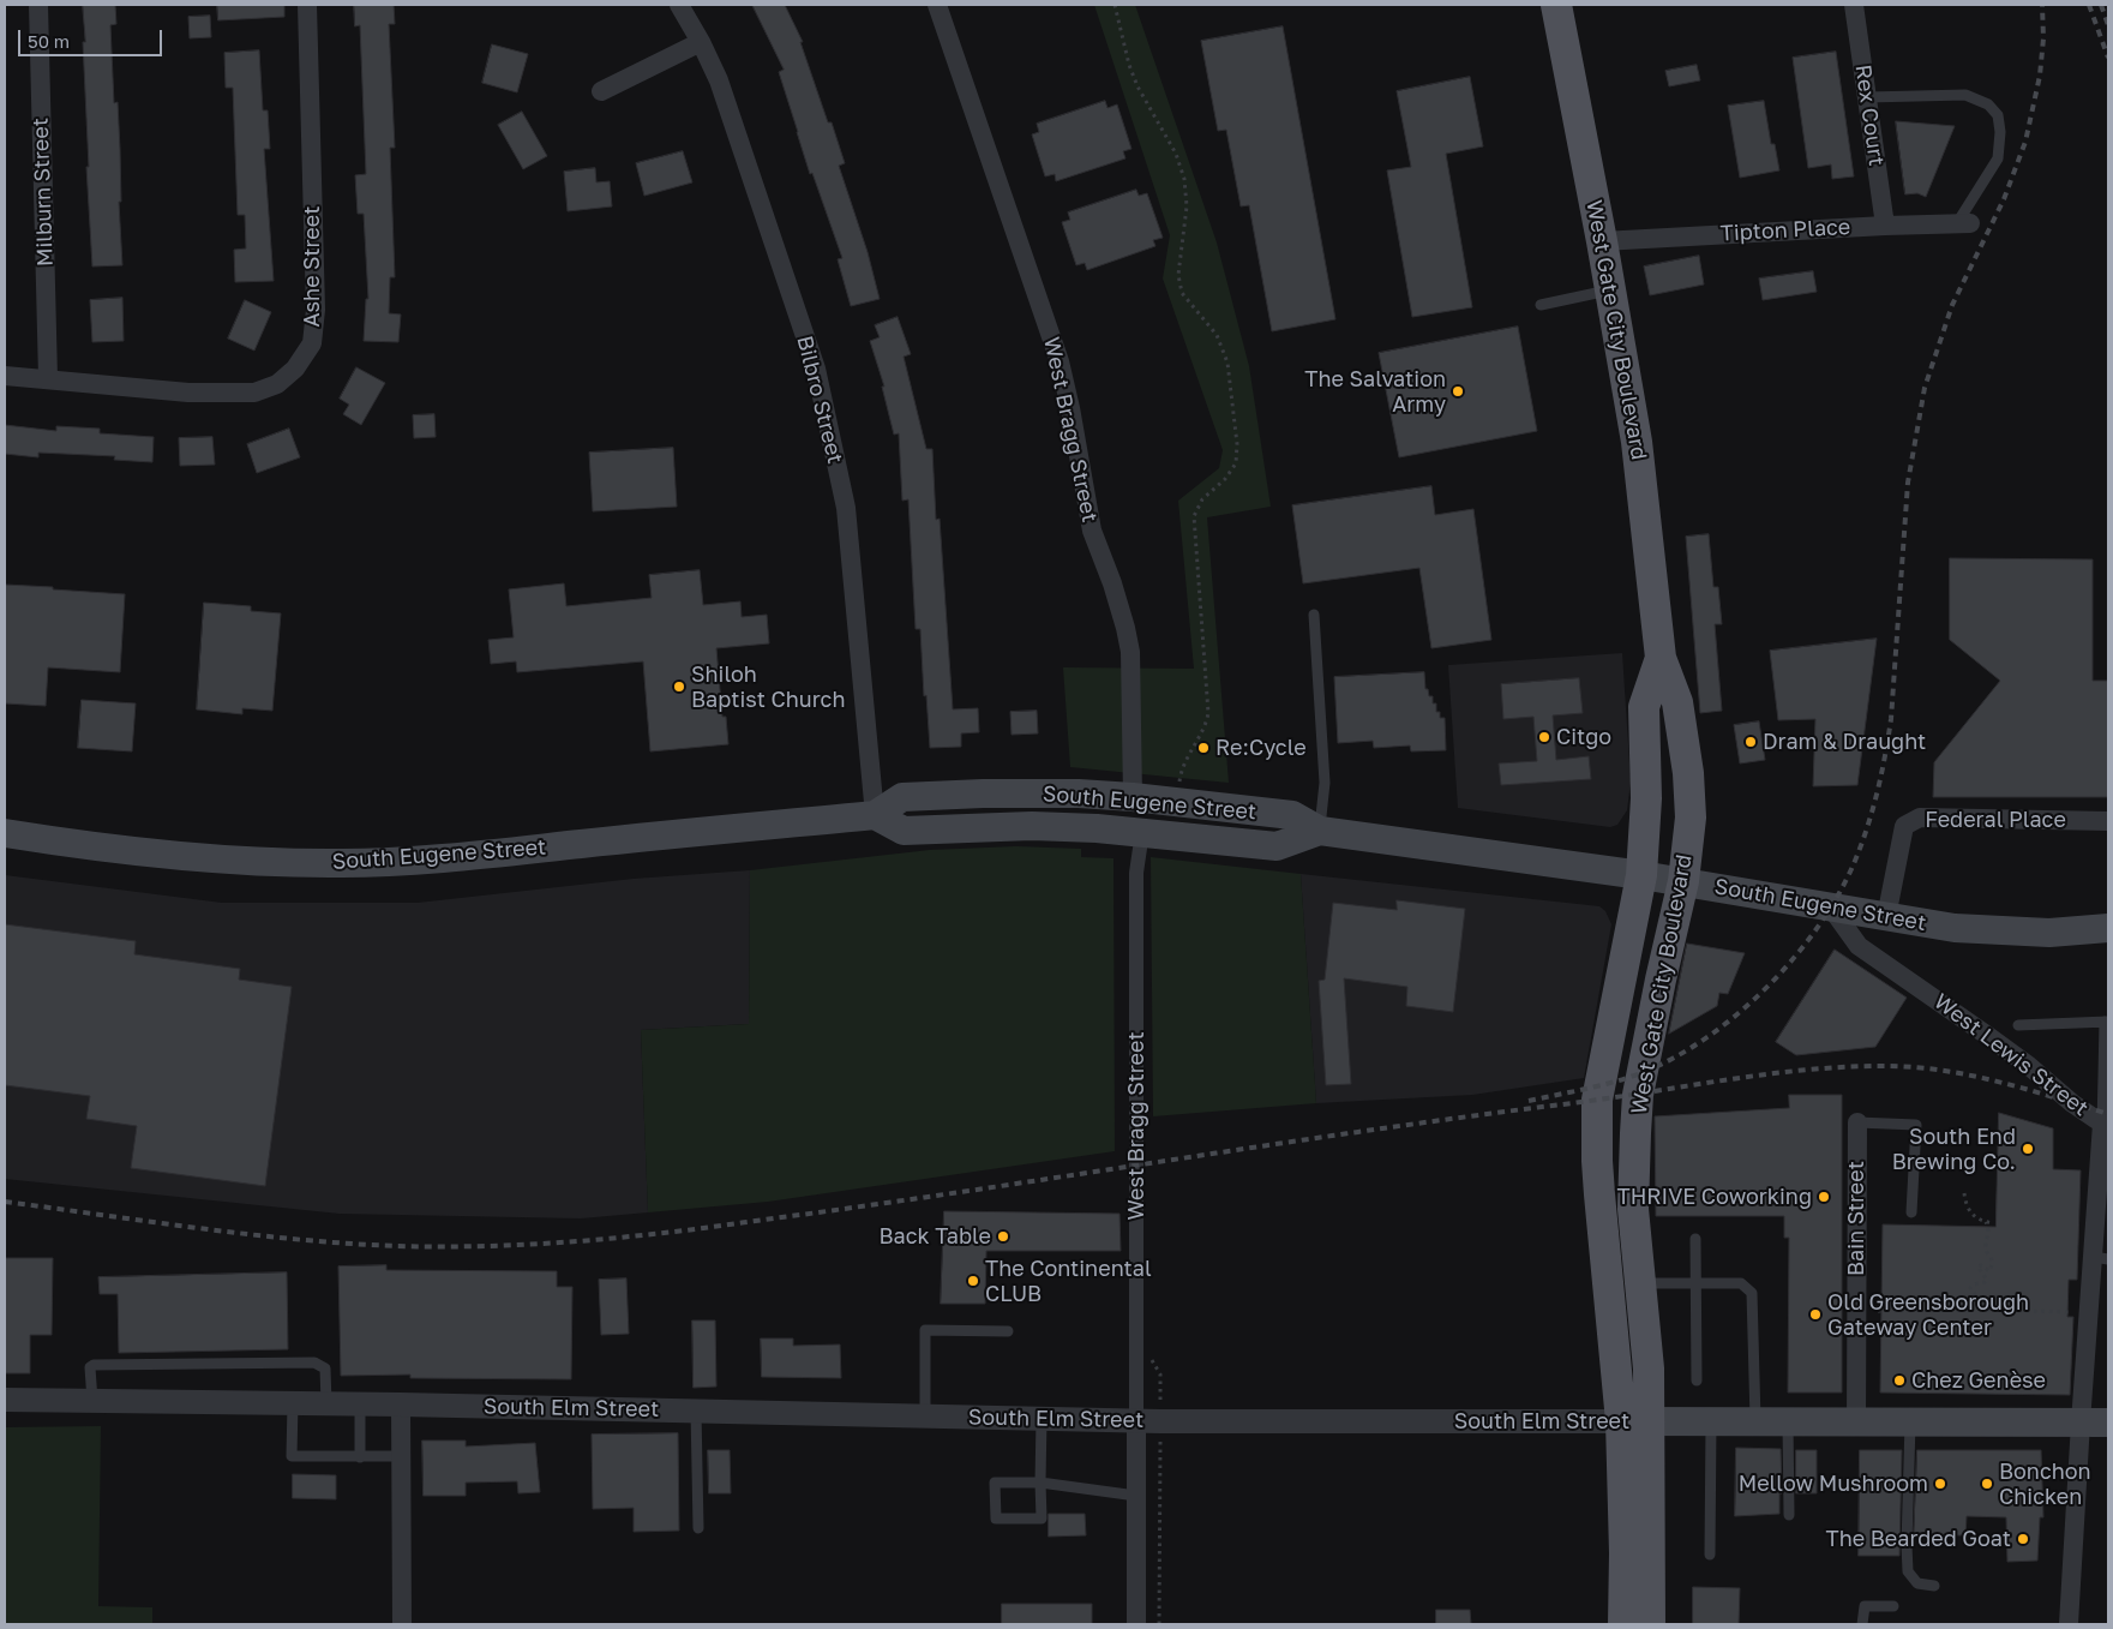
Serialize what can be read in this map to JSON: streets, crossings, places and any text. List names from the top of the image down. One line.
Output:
{"streets":{"main road":["West Gate City Boulevard","South Eugene Street","South Elm Street"],"street":["Rex Court","Milburn Street","Tipton Place","Ashe Street","Bilbro Street","West Bragg Street","Federal Place","West Lewis Street","Bain Street"]},"crossings":[["Rex Court","Tipton Place"],["Milburn Street","Ashe Street"],["Tipton Place","West Gate City Boulevard"],["West Gate City Boulevard","South Eugene Street"],["West Gate City Boulevard","South Elm Street"],["Bilbro Street","South Eugene Street"],["West Bragg Street","South Eugene Street"],["West Bragg Street","South Elm Street"],["South Eugene Street","Federal Place"],["South Eugene Street","West Lewis Street"],["West Lewis Street","South Elm Street"],["Bain Street","South Elm Street"]],"places":["The Salvation Army","Shiloh Baptist Church","Citgo","Dram & Draught","Re:Cycle","South End Brewing Co.","THRIVE Coworking","Back Table","The Continental CLUB","Old Greensborough Gateway Center","Chez Genèse","Mellow Mushroom","Bonchon Chicken","The Bearded Goat"],"scale_bar":"50 m"}
